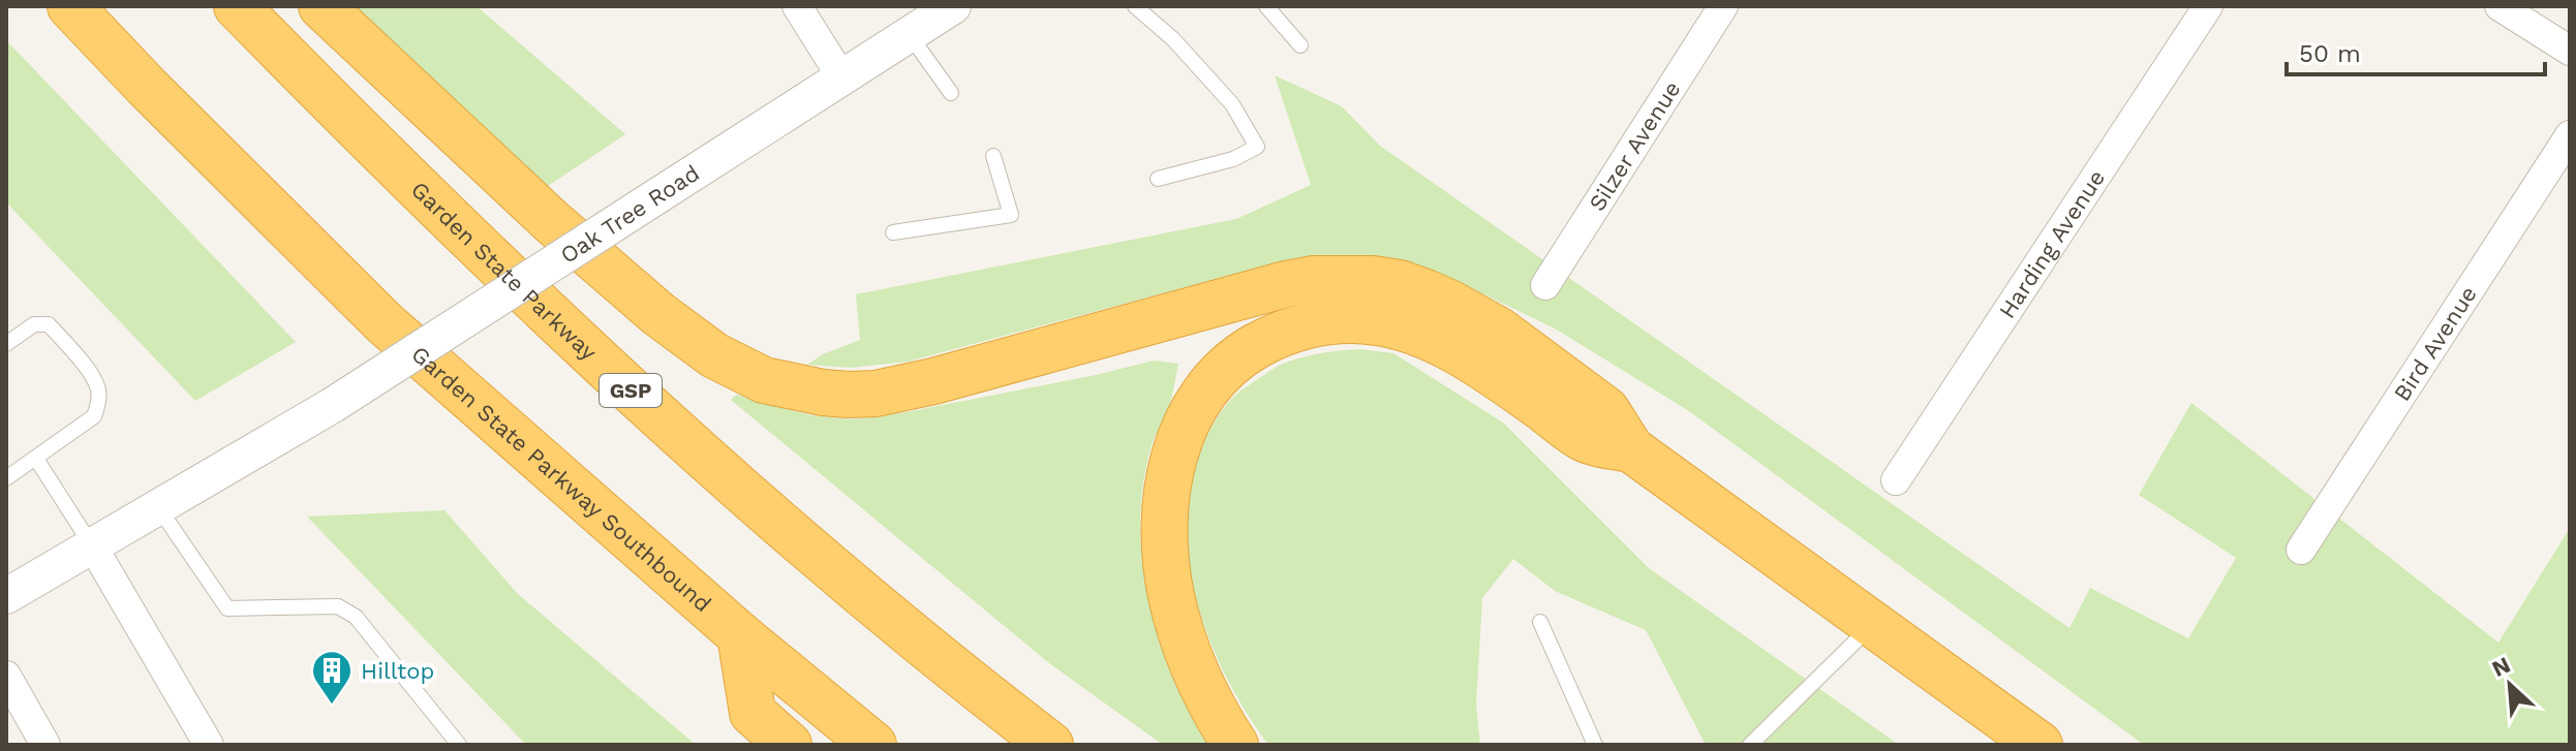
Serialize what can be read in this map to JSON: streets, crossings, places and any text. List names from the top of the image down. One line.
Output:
{"streets":{"highway":["Garden State Parkway","GSP","Garden State Parkway Southbound"],"street":["Silzer Avenue","Oak Tree Road","Harding Avenue","Bird Avenue"]},"places":{"building":["Hilltop"]},"scale_bar":"50 m","north":"top left"}
